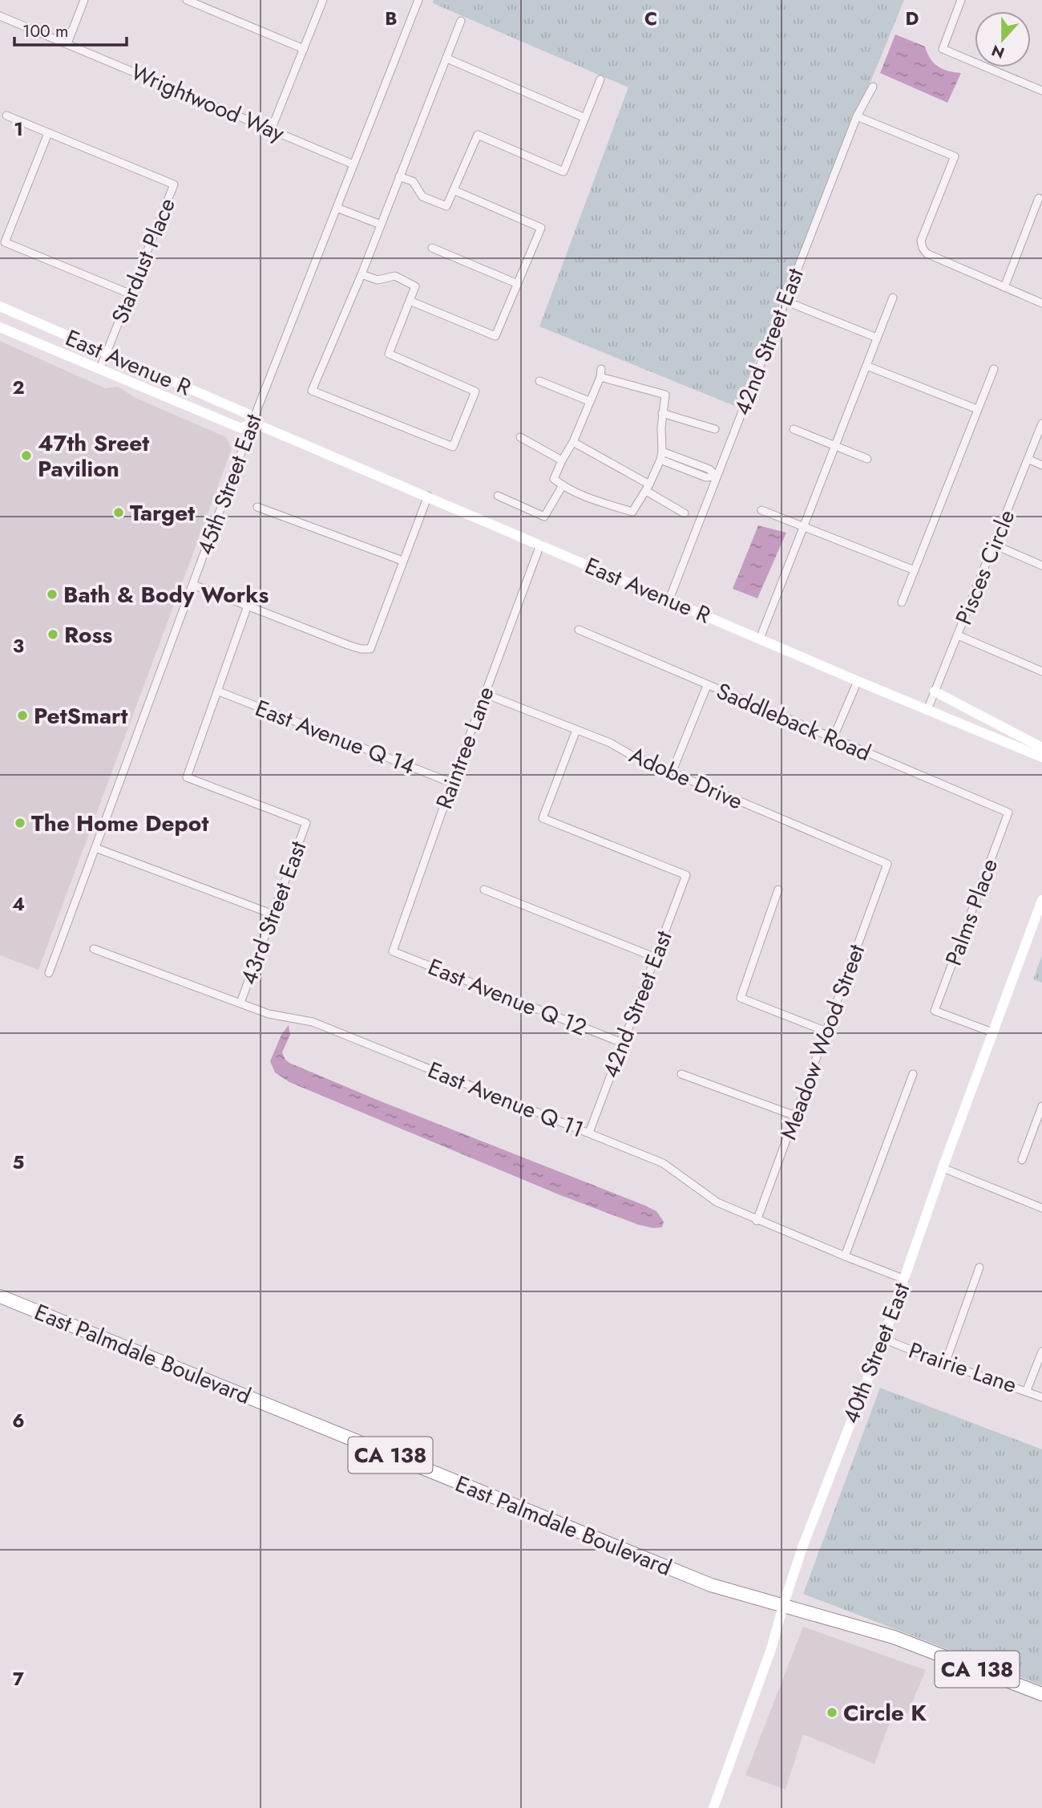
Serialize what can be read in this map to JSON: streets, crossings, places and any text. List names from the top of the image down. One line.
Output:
{"streets":{"highway":["East Palmdale Boulevard","CA 138"],"main road":["East Avenue R","40th Street East"],"street":["Wrightwood Way","Stardust Place","42nd Street East","45th Street East","Pisces Circle","Saddleback Road","East Avenue Q 14","Raintree Lane","Adobe Drive","Palms Place","43rd Street East","East Avenue Q 12","Meadow Wood Street","East Avenue Q 11","Prairie Lane"]},"crossings":[["Wrightwood Way","45th Street East"],["Stardust Place","East Avenue R"],["42nd Street East","East Avenue R"],["42nd Street East","Adobe Drive"],["42nd Street East","East Avenue Q 12"],["42nd Street East","East Avenue Q 11"],["East Avenue R","45th Street East"],["East Avenue R","Pisces Circle"],["East Avenue R","Raintree Lane"],["Saddleback Road","Palms Place"],["East Avenue Q 14","Raintree Lane"],["East Avenue Q 14","43rd Street East"],["Raintree Lane","Adobe Drive"],["Raintree Lane","East Avenue Q 12"],["Adobe Drive","Meadow Wood Street"],["Palms Place","40th Street East"],["43rd Street East","East Avenue Q 11"],["Meadow Wood Street","East Avenue Q 11"],["East Avenue Q 11","40th Street East"],["40th Street East","East Palmdale Boulevard"],["40th Street East","Prairie Lane"]],"places":["47th Sreet Pavilion","Target","Bath & Body Works","Ross","PetSmart","The Home Depot","Circle K"],"scale_bar":"100 m","north":"bottom","grid":{"columns":["B","C","D"],"rows":["1","2","3","4","5","6","7"]}}
